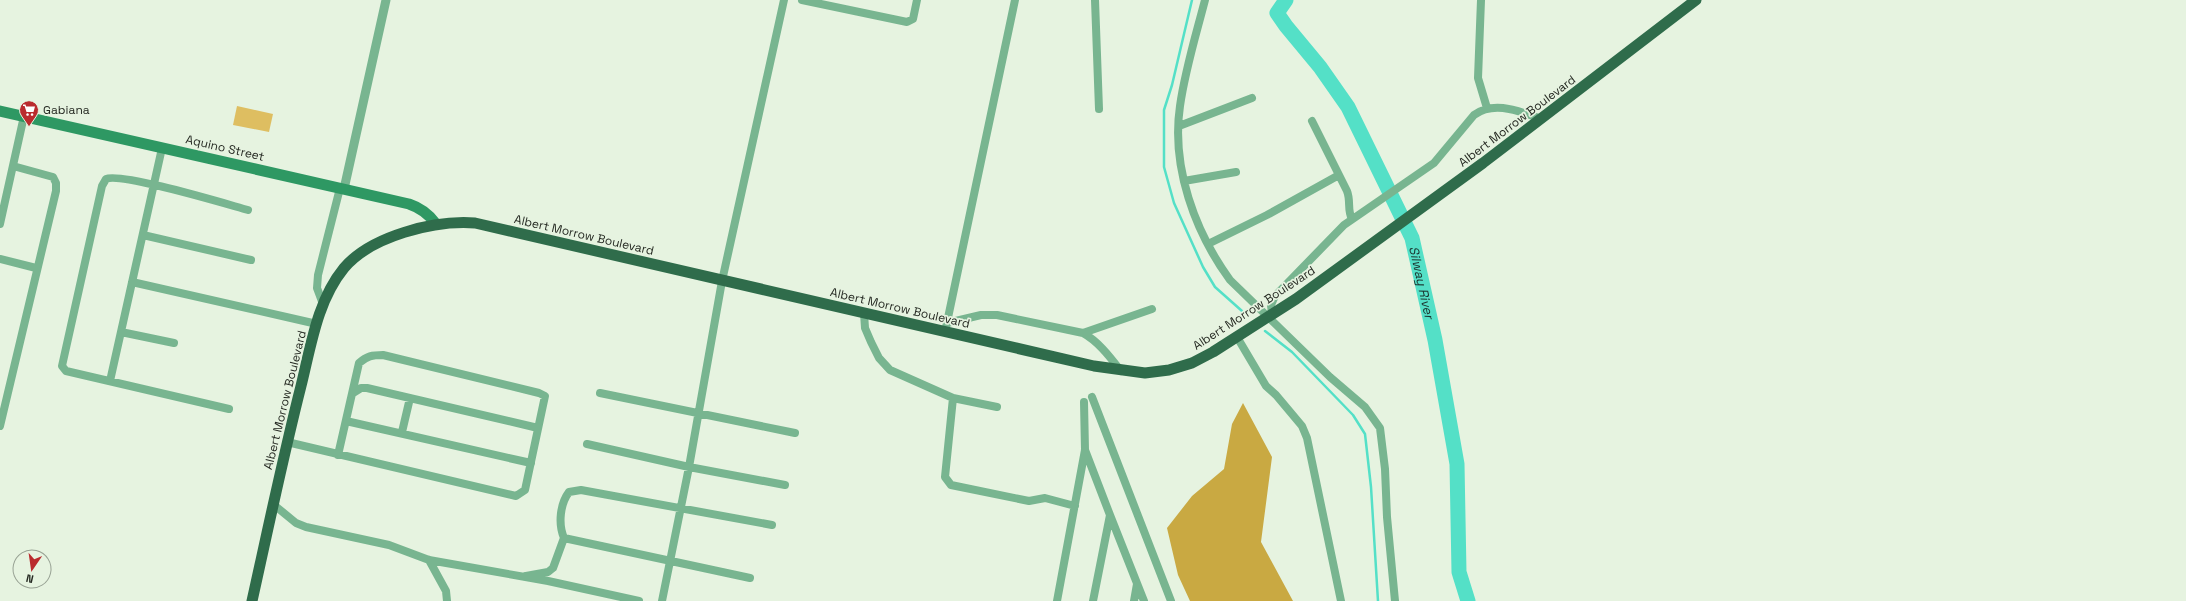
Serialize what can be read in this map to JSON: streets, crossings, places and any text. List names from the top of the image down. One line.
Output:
{"streets":{"highway":["Albert Morrow Boulevard"],"main road":["Aquino Street"]},"crossings":[["Albert Morrow Boulevard","Aquino Street"]],"water":["Silway River"],"places":{"supermarket":["Gabiana"]},"north":"bottom"}
